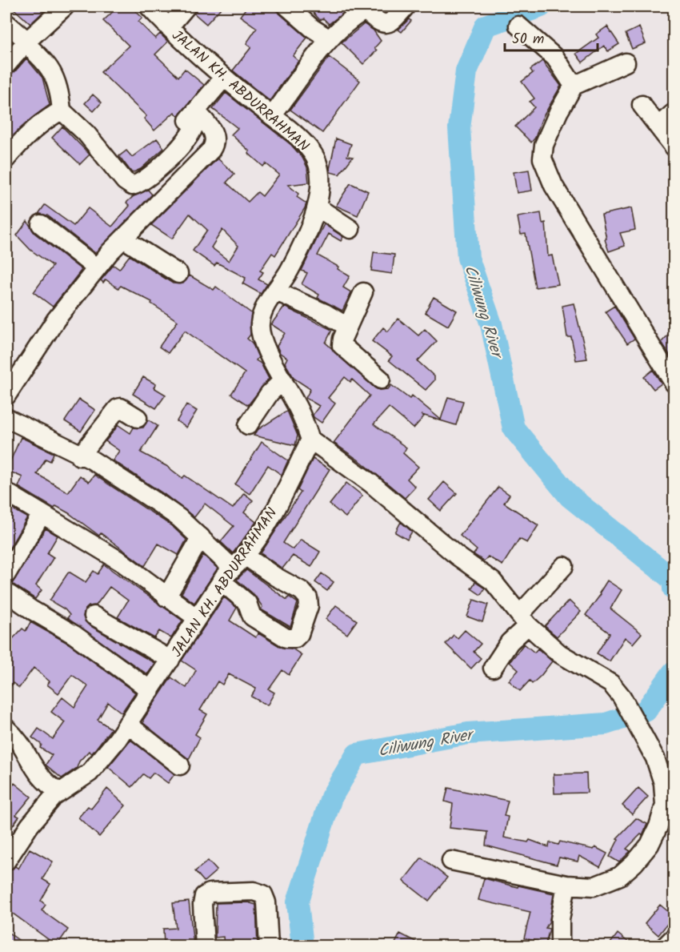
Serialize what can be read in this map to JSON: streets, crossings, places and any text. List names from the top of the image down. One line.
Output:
{"streets":{"street":["JALAN KH. ABDURRAHMAN"]},"water":["Ciliwung River"],"scale_bar":"50 m"}
